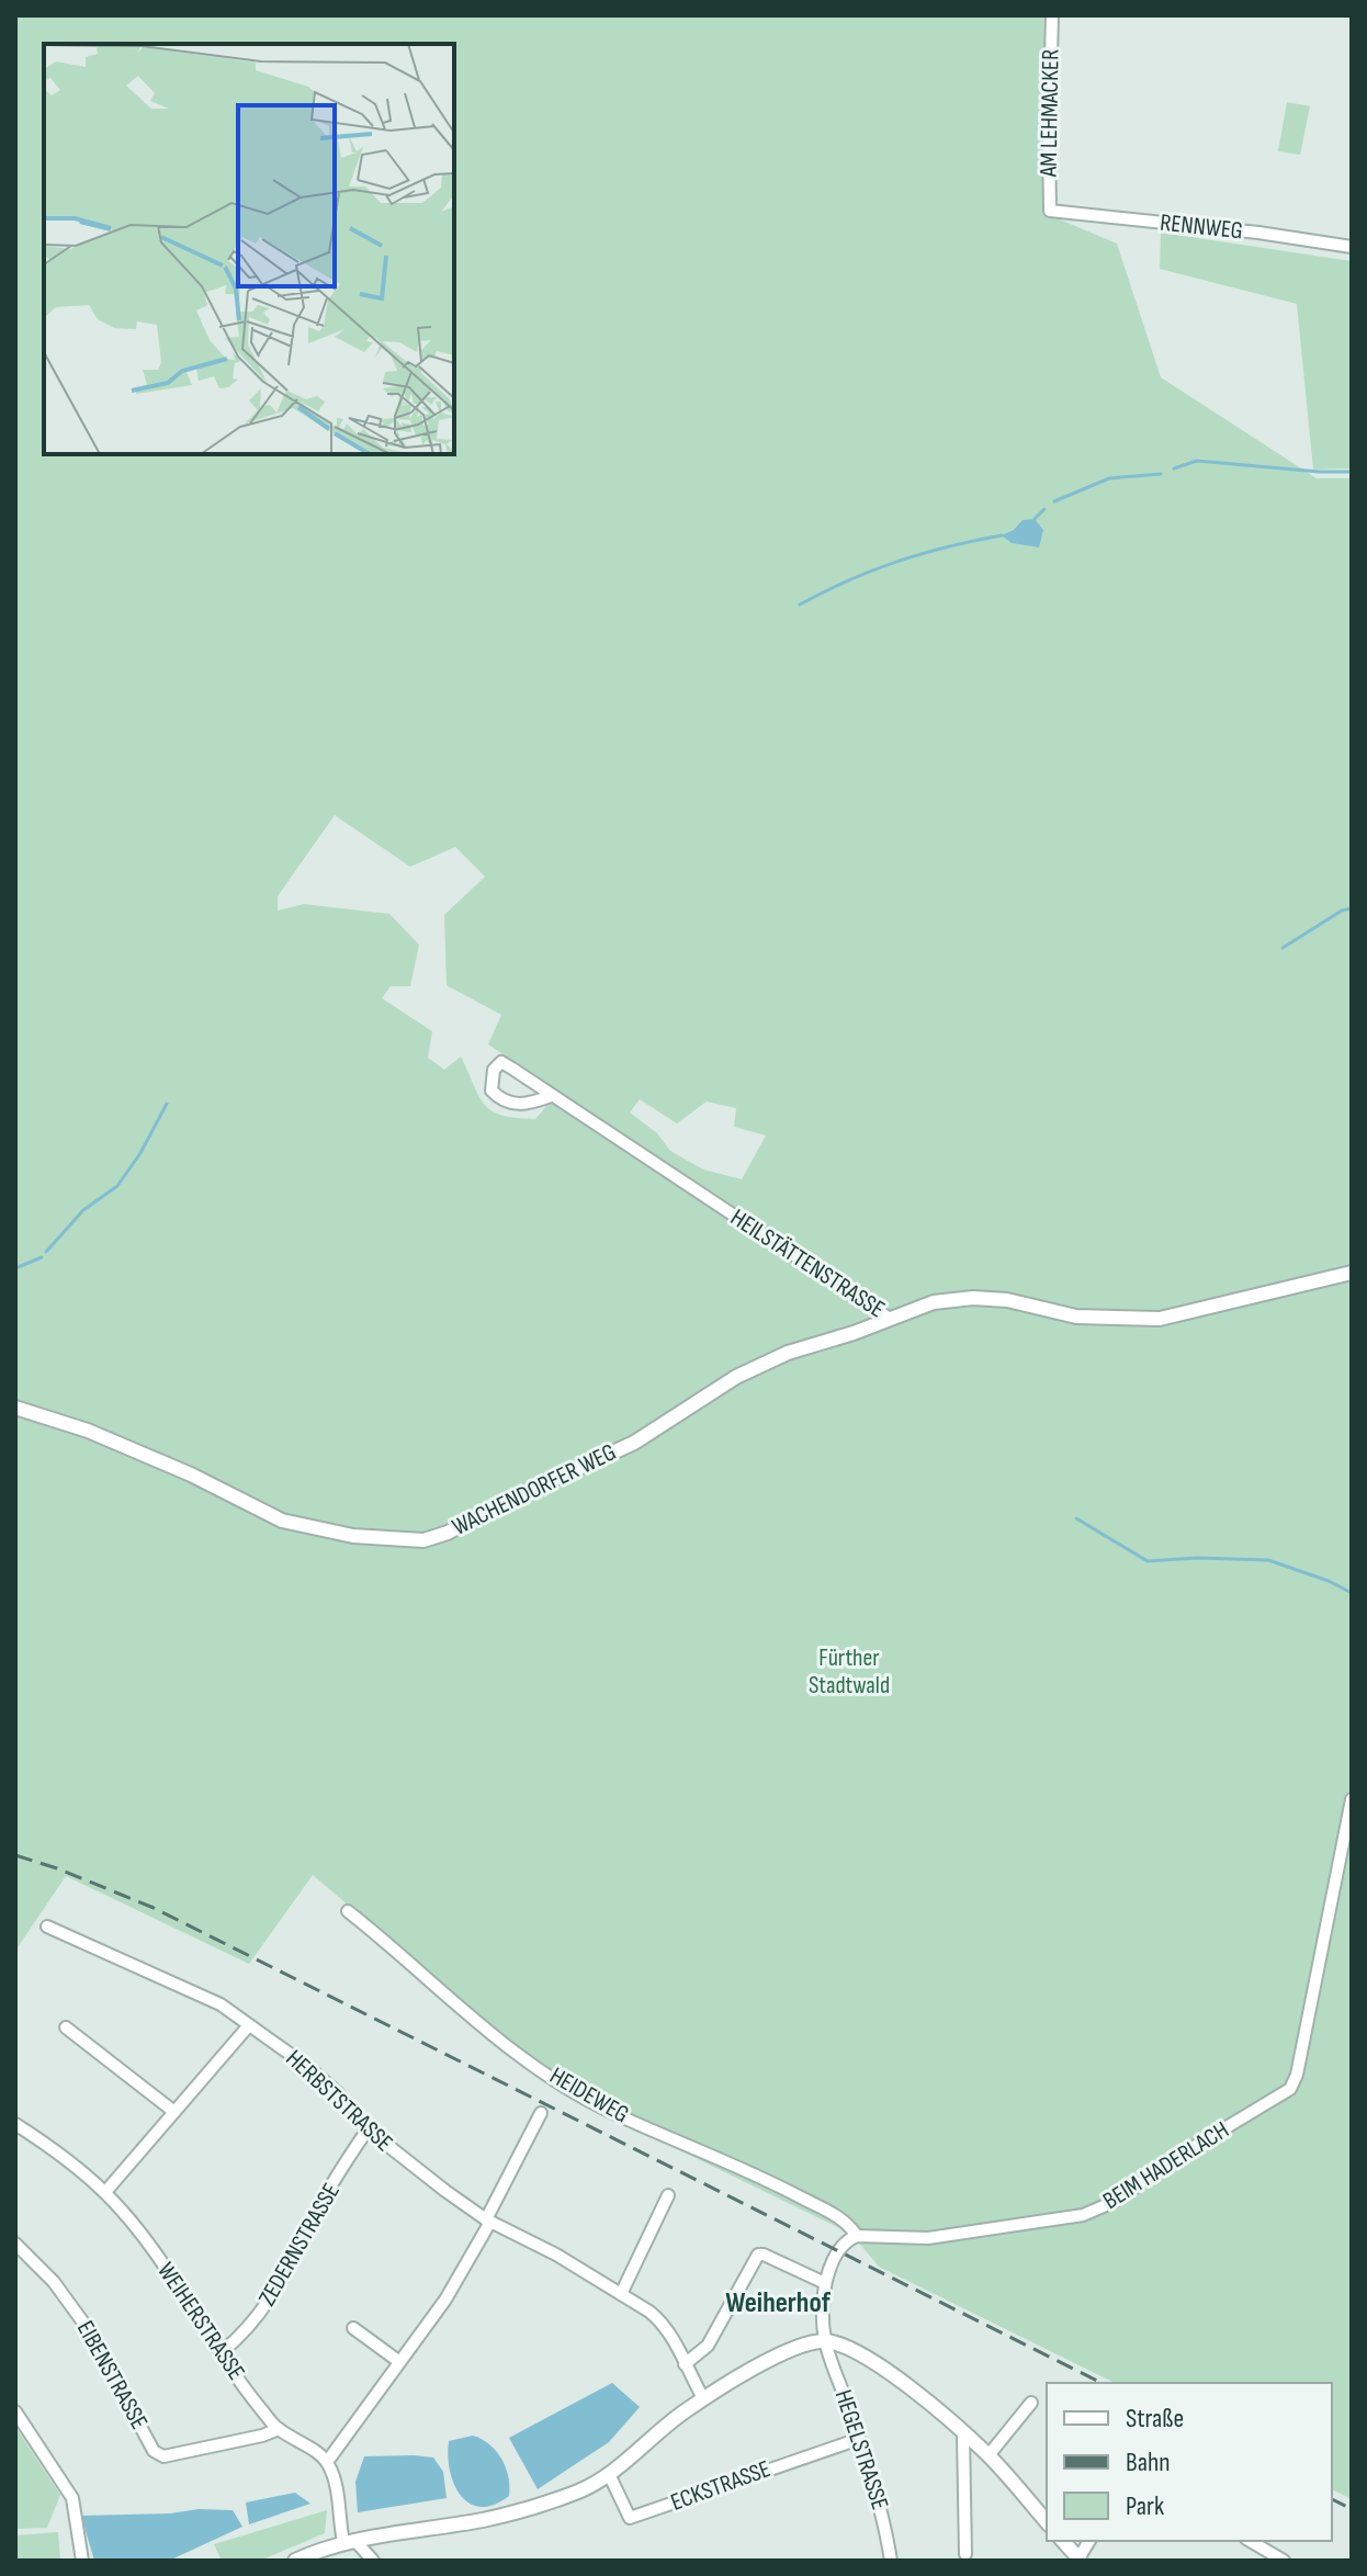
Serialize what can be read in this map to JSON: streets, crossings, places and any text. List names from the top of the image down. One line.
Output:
{"streets":{"street":["AM LEHMACKER","RENNWEG","HEILSTÄTTENSTRASSE","WACHENDORFER WEG","HEIDEWEG","HERBSTSTRASSE","BEIM HADERLACH","ZEDERNSTRASSE","WEIHERSTRASSE","EIBENSTRASSE","HEGELSTRASSE","ECKSTRASSE"]},"crossings":[["AM LEHMACKER","RENNWEG"],["HEILSTÄTTENSTRASSE","WACHENDORFER WEG"],["HEIDEWEG","BEIM HADERLACH"],["HERBSTSTRASSE","ZEDERNSTRASSE"],["ZEDERNSTRASSE","WEIHERSTRASSE"],["WEIHERSTRASSE","EIBENSTRASSE"],["HEGELSTRASSE","ECKSTRASSE"]],"districts":["Weiherhof"],"parks":["Fürther Stadtwald"],"legend":["Straße","Bahn","Park"]}
